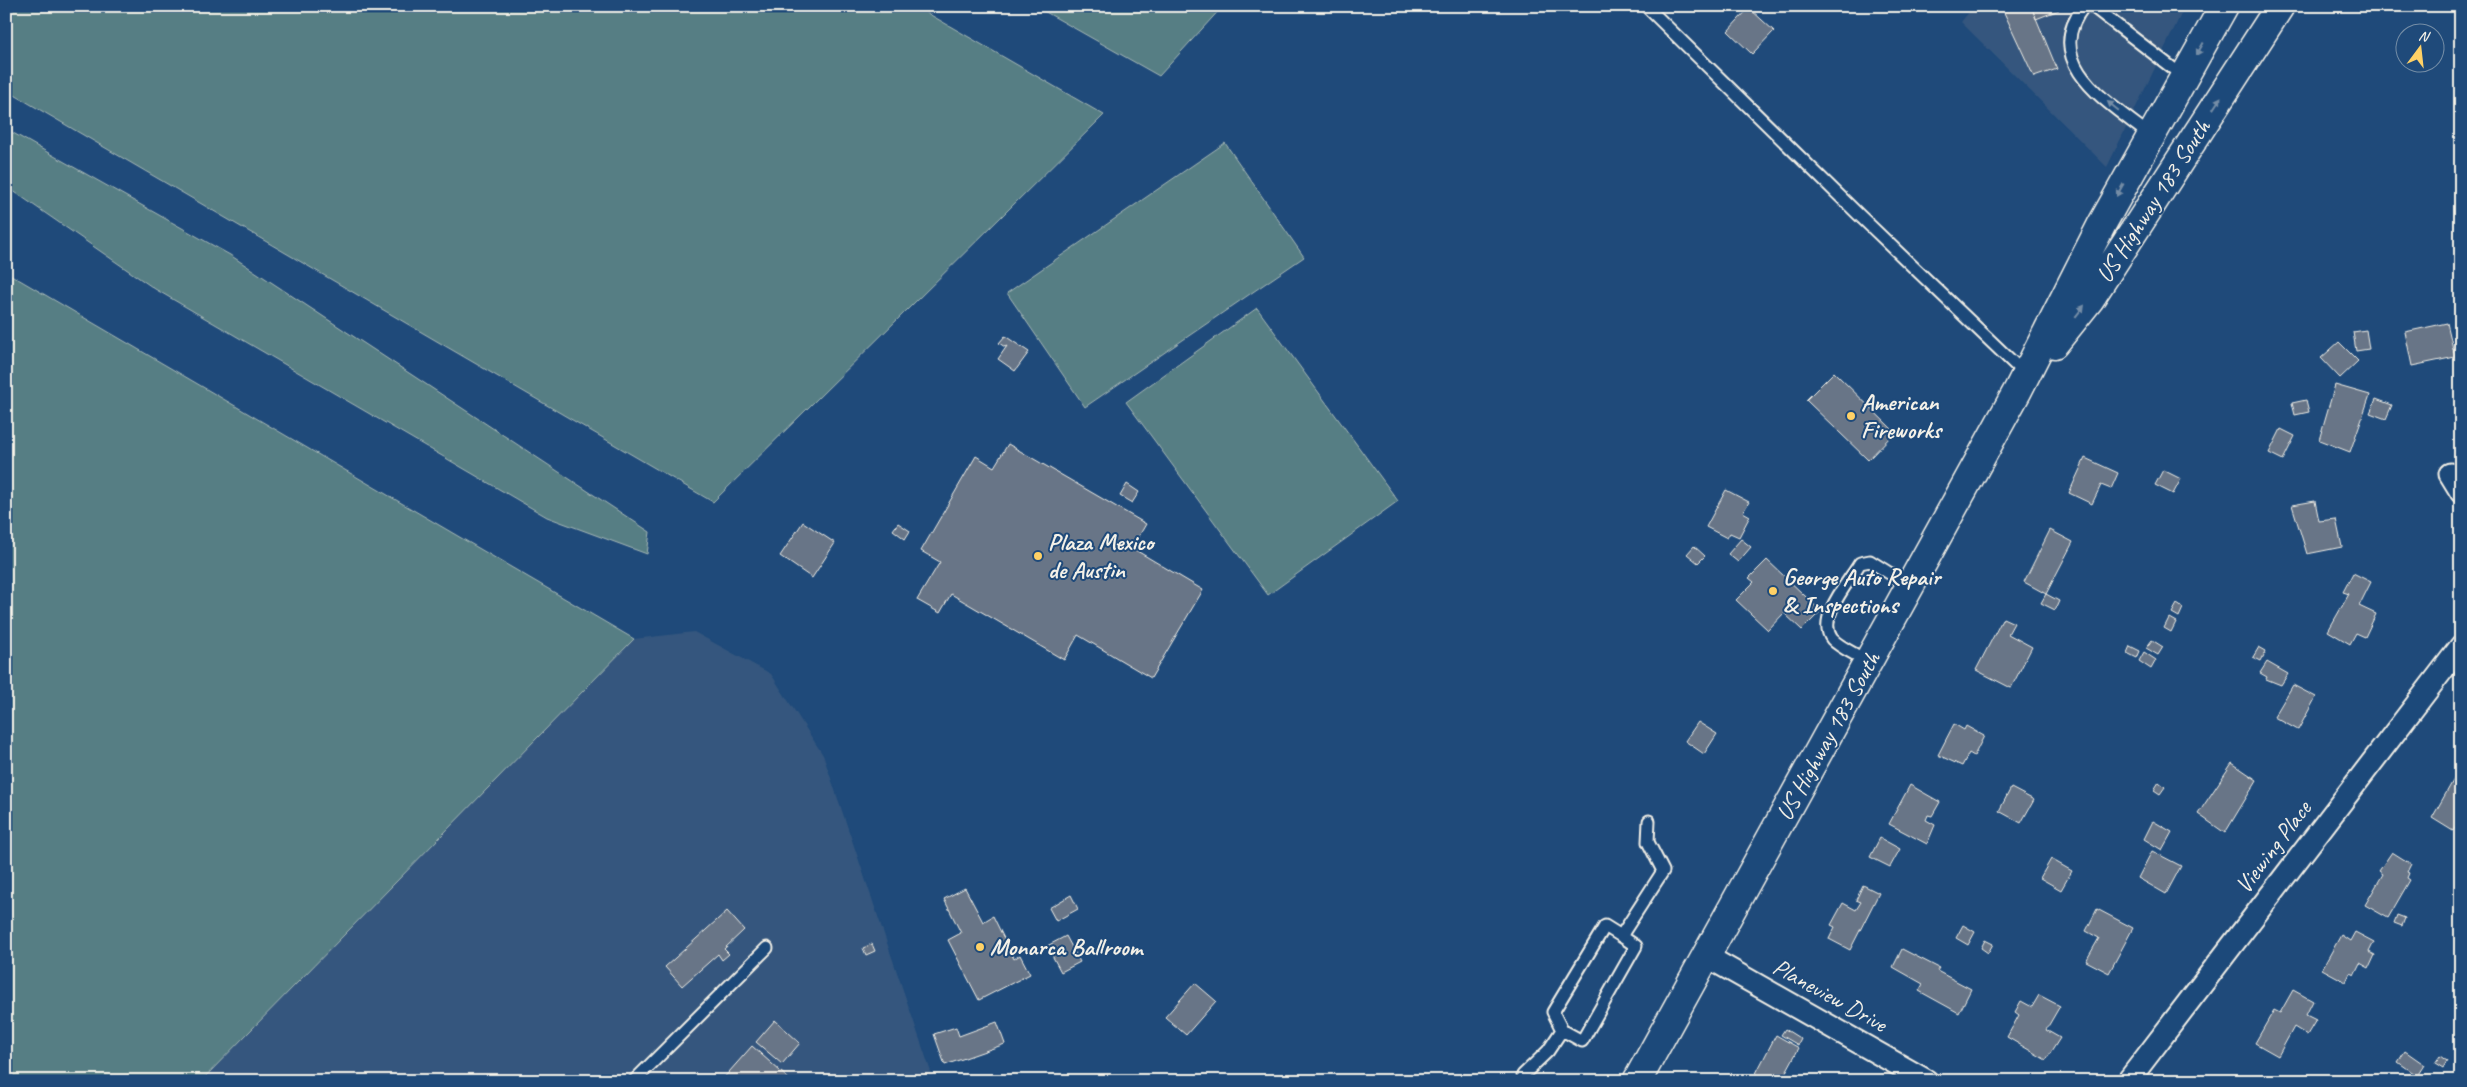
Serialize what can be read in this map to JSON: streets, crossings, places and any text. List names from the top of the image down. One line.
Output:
{"streets":{"highway":["US Highway 183 South"],"street":["Viewing Place","Planeview Drive"]},"crossings":[["US Highway 183 South","Planeview Drive"]],"places":["American Fireworks","Plaza Mexico de Austin","George Auto Repair & Inspections","Monarca Ballroom"],"north":"top"}
